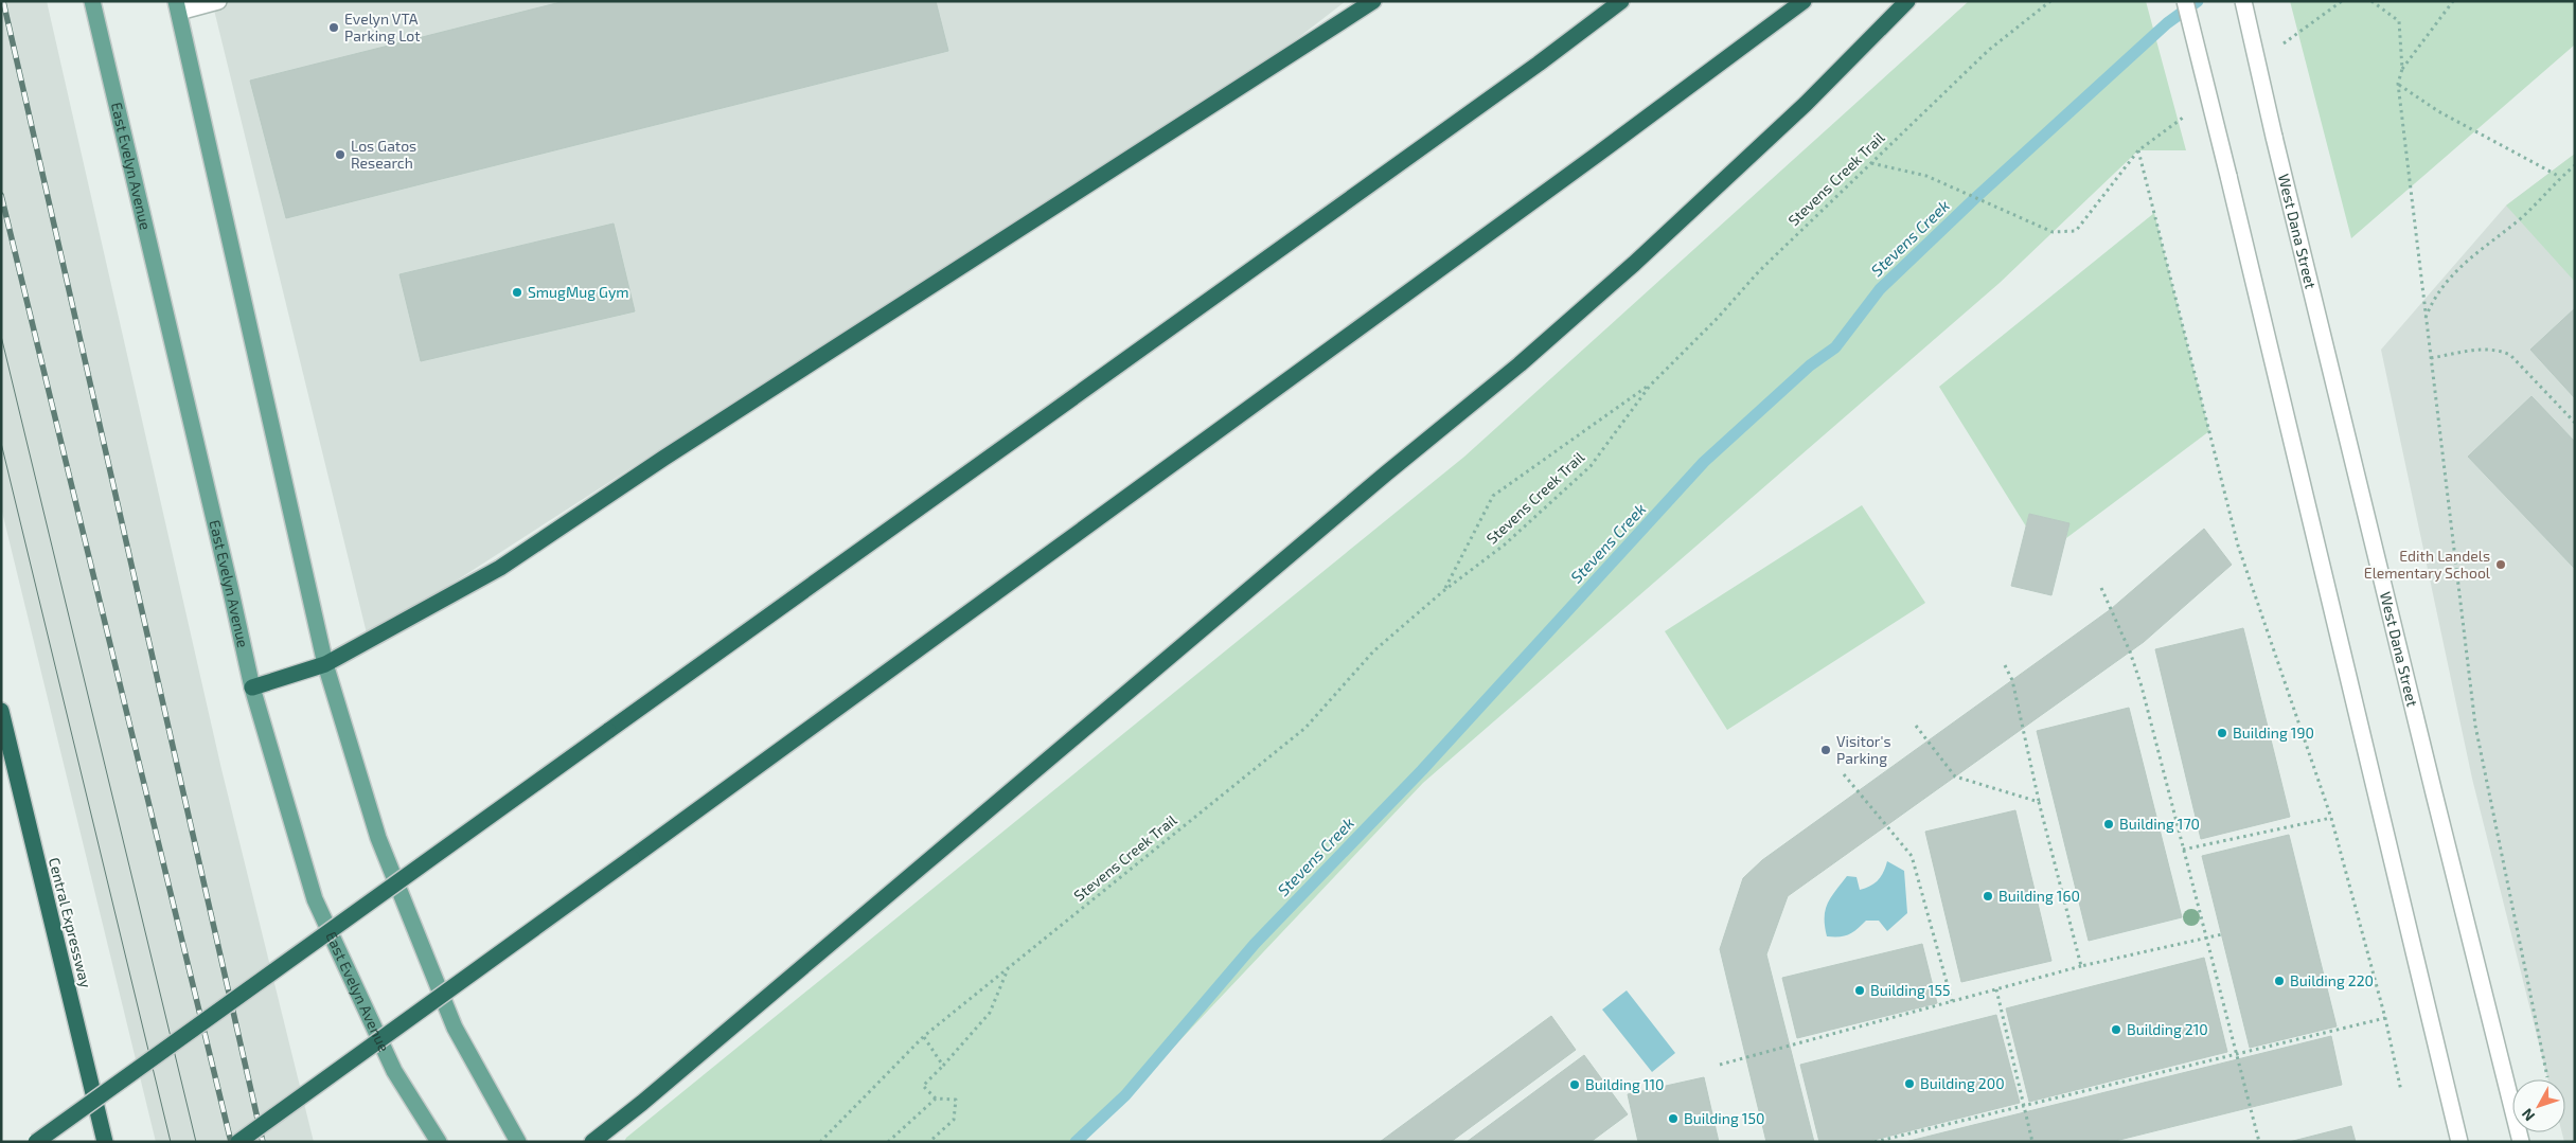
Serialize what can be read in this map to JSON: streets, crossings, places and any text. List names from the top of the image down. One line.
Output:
{"streets":{"highway":["Central Expressway"],"main road":["East Evelyn Avenue"],"street":["West Dana Street"],"path":["Stevens Creek Trail"]},"water":["Stevens Creek"],"places":["Evelyn VTA Parking Lot","Los Gatos Research","SmugMug Gym","Edith Landels Elementary School","Building 190","Visitor's Parking","Building 170","Building 160","Building 220","Building 155","Building 210","Building 200","Building 110","Building 150"],"north":"bottom left"}
